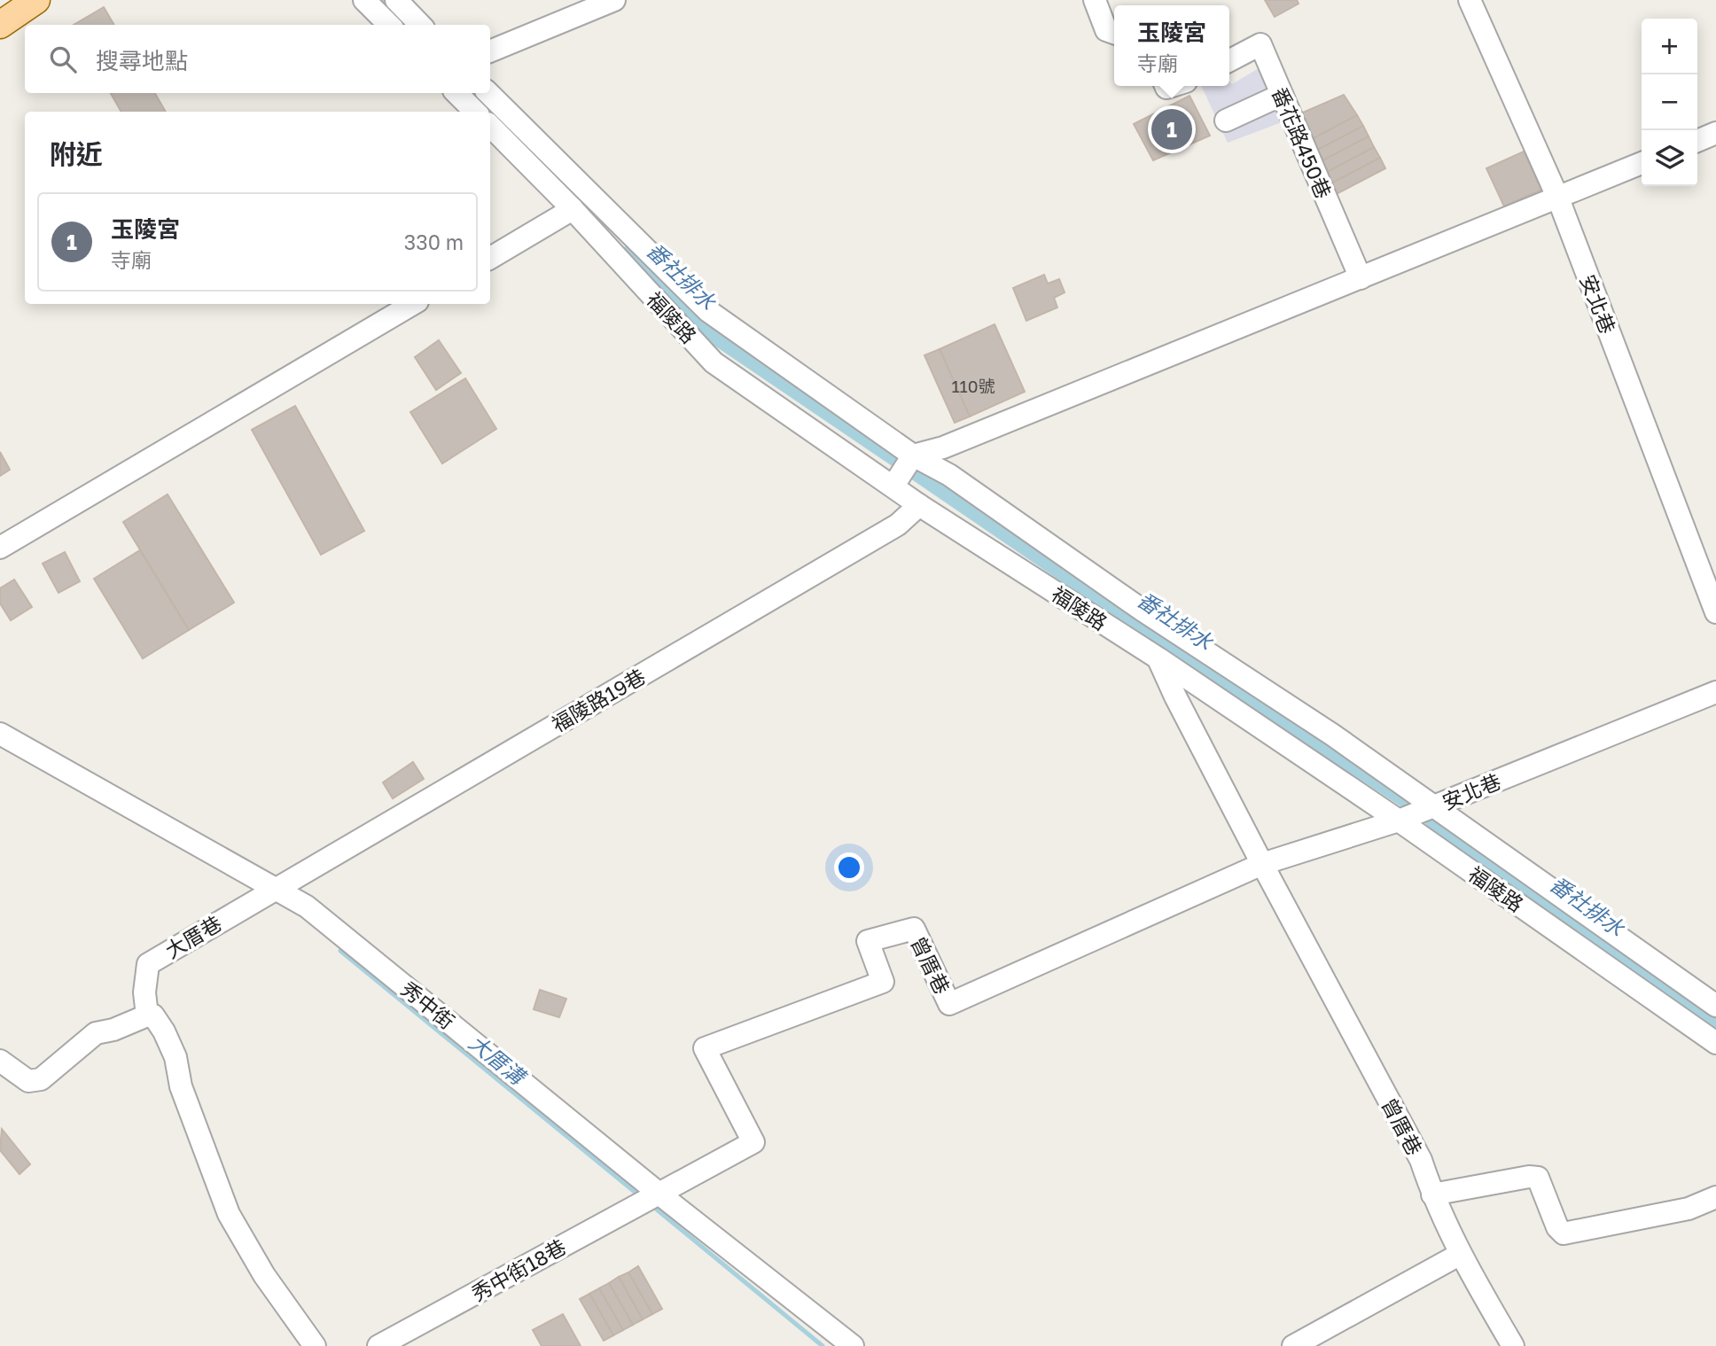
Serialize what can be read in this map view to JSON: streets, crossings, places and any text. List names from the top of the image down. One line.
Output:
{"streets":{"street":["番花路450巷","安北巷","福陵路","福陵路19巷","大厝巷","曾厝巷","秀中街","秀中街18巷"]},"crossings":[["安北巷","福陵路"],["安北巷","曾厝巷"],["福陵路","福陵路19巷"],["福陵路","曾厝巷"],["福陵路19巷","大厝巷"],["福陵路19巷","秀中街"],["大厝巷","秀中街"],["曾厝巷","秀中街"],["曾厝巷","秀中街18巷"],["秀中街","秀中街18巷"]],"water":["番社排水","大厝溝"],"house_numbers":["110號"],"page":{"popup":["玉陵宮","寺廟"],"map_buttons":["+","−"],"search":"搜尋地點","pins":"1","heading":"附近","list":[{"mark":"1","name":"玉陵宮","note":"寺廟","value":"330 m"}]}}
